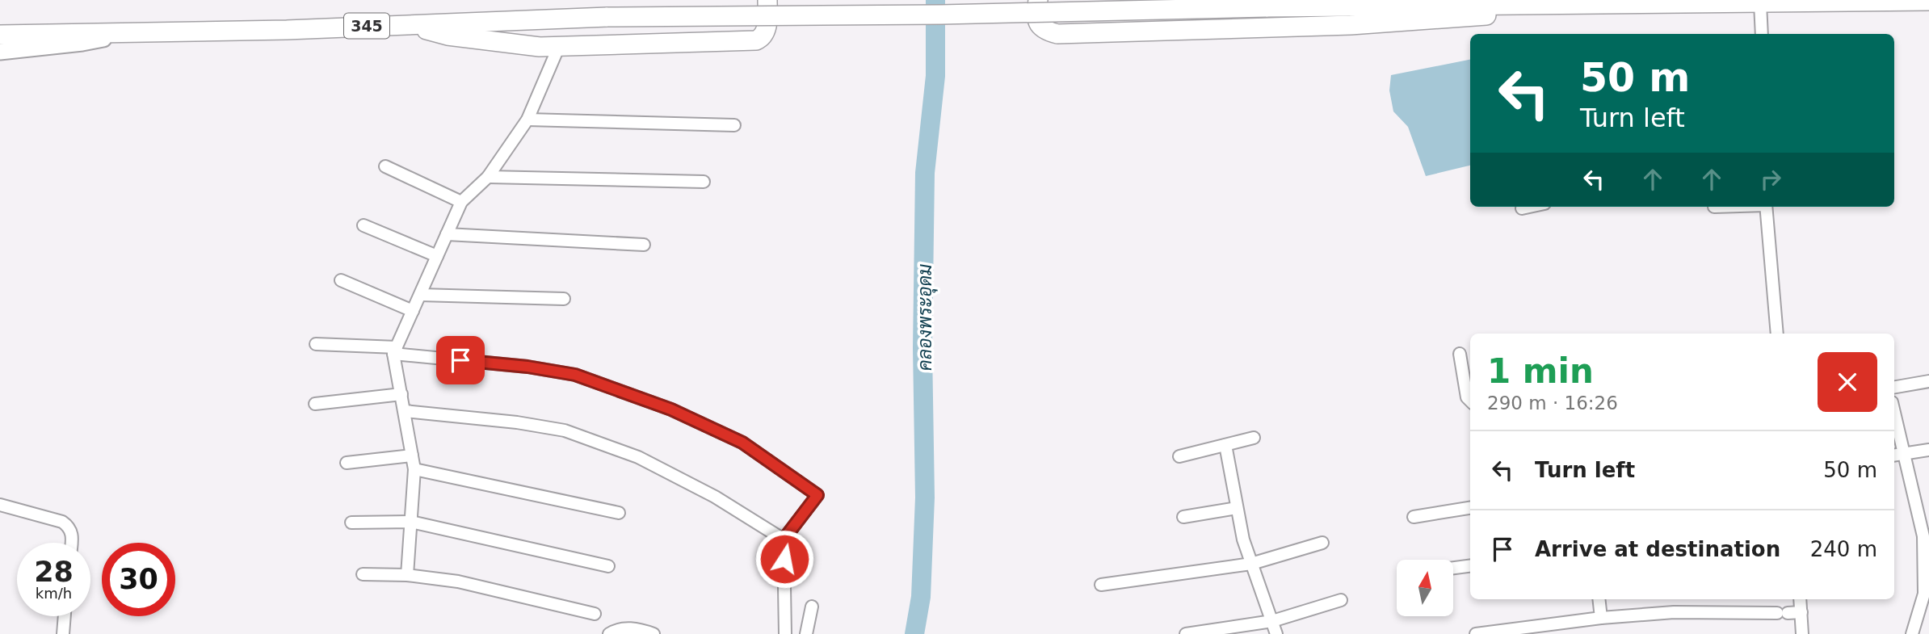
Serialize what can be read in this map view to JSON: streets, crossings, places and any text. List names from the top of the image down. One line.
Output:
{"streets":{"main road":["345"]},"water":["คลองพระอุดม"],"north":"top","page":{"turn":["50 m","Turn left"],"heading":["1 min","290 m · 16:26"],"list":[{"name":"Turn left","value":"50 m"},{"name":"Arrive at destination","value":"240 m"}],"speed":"28 km/h","limit":"30"}}
